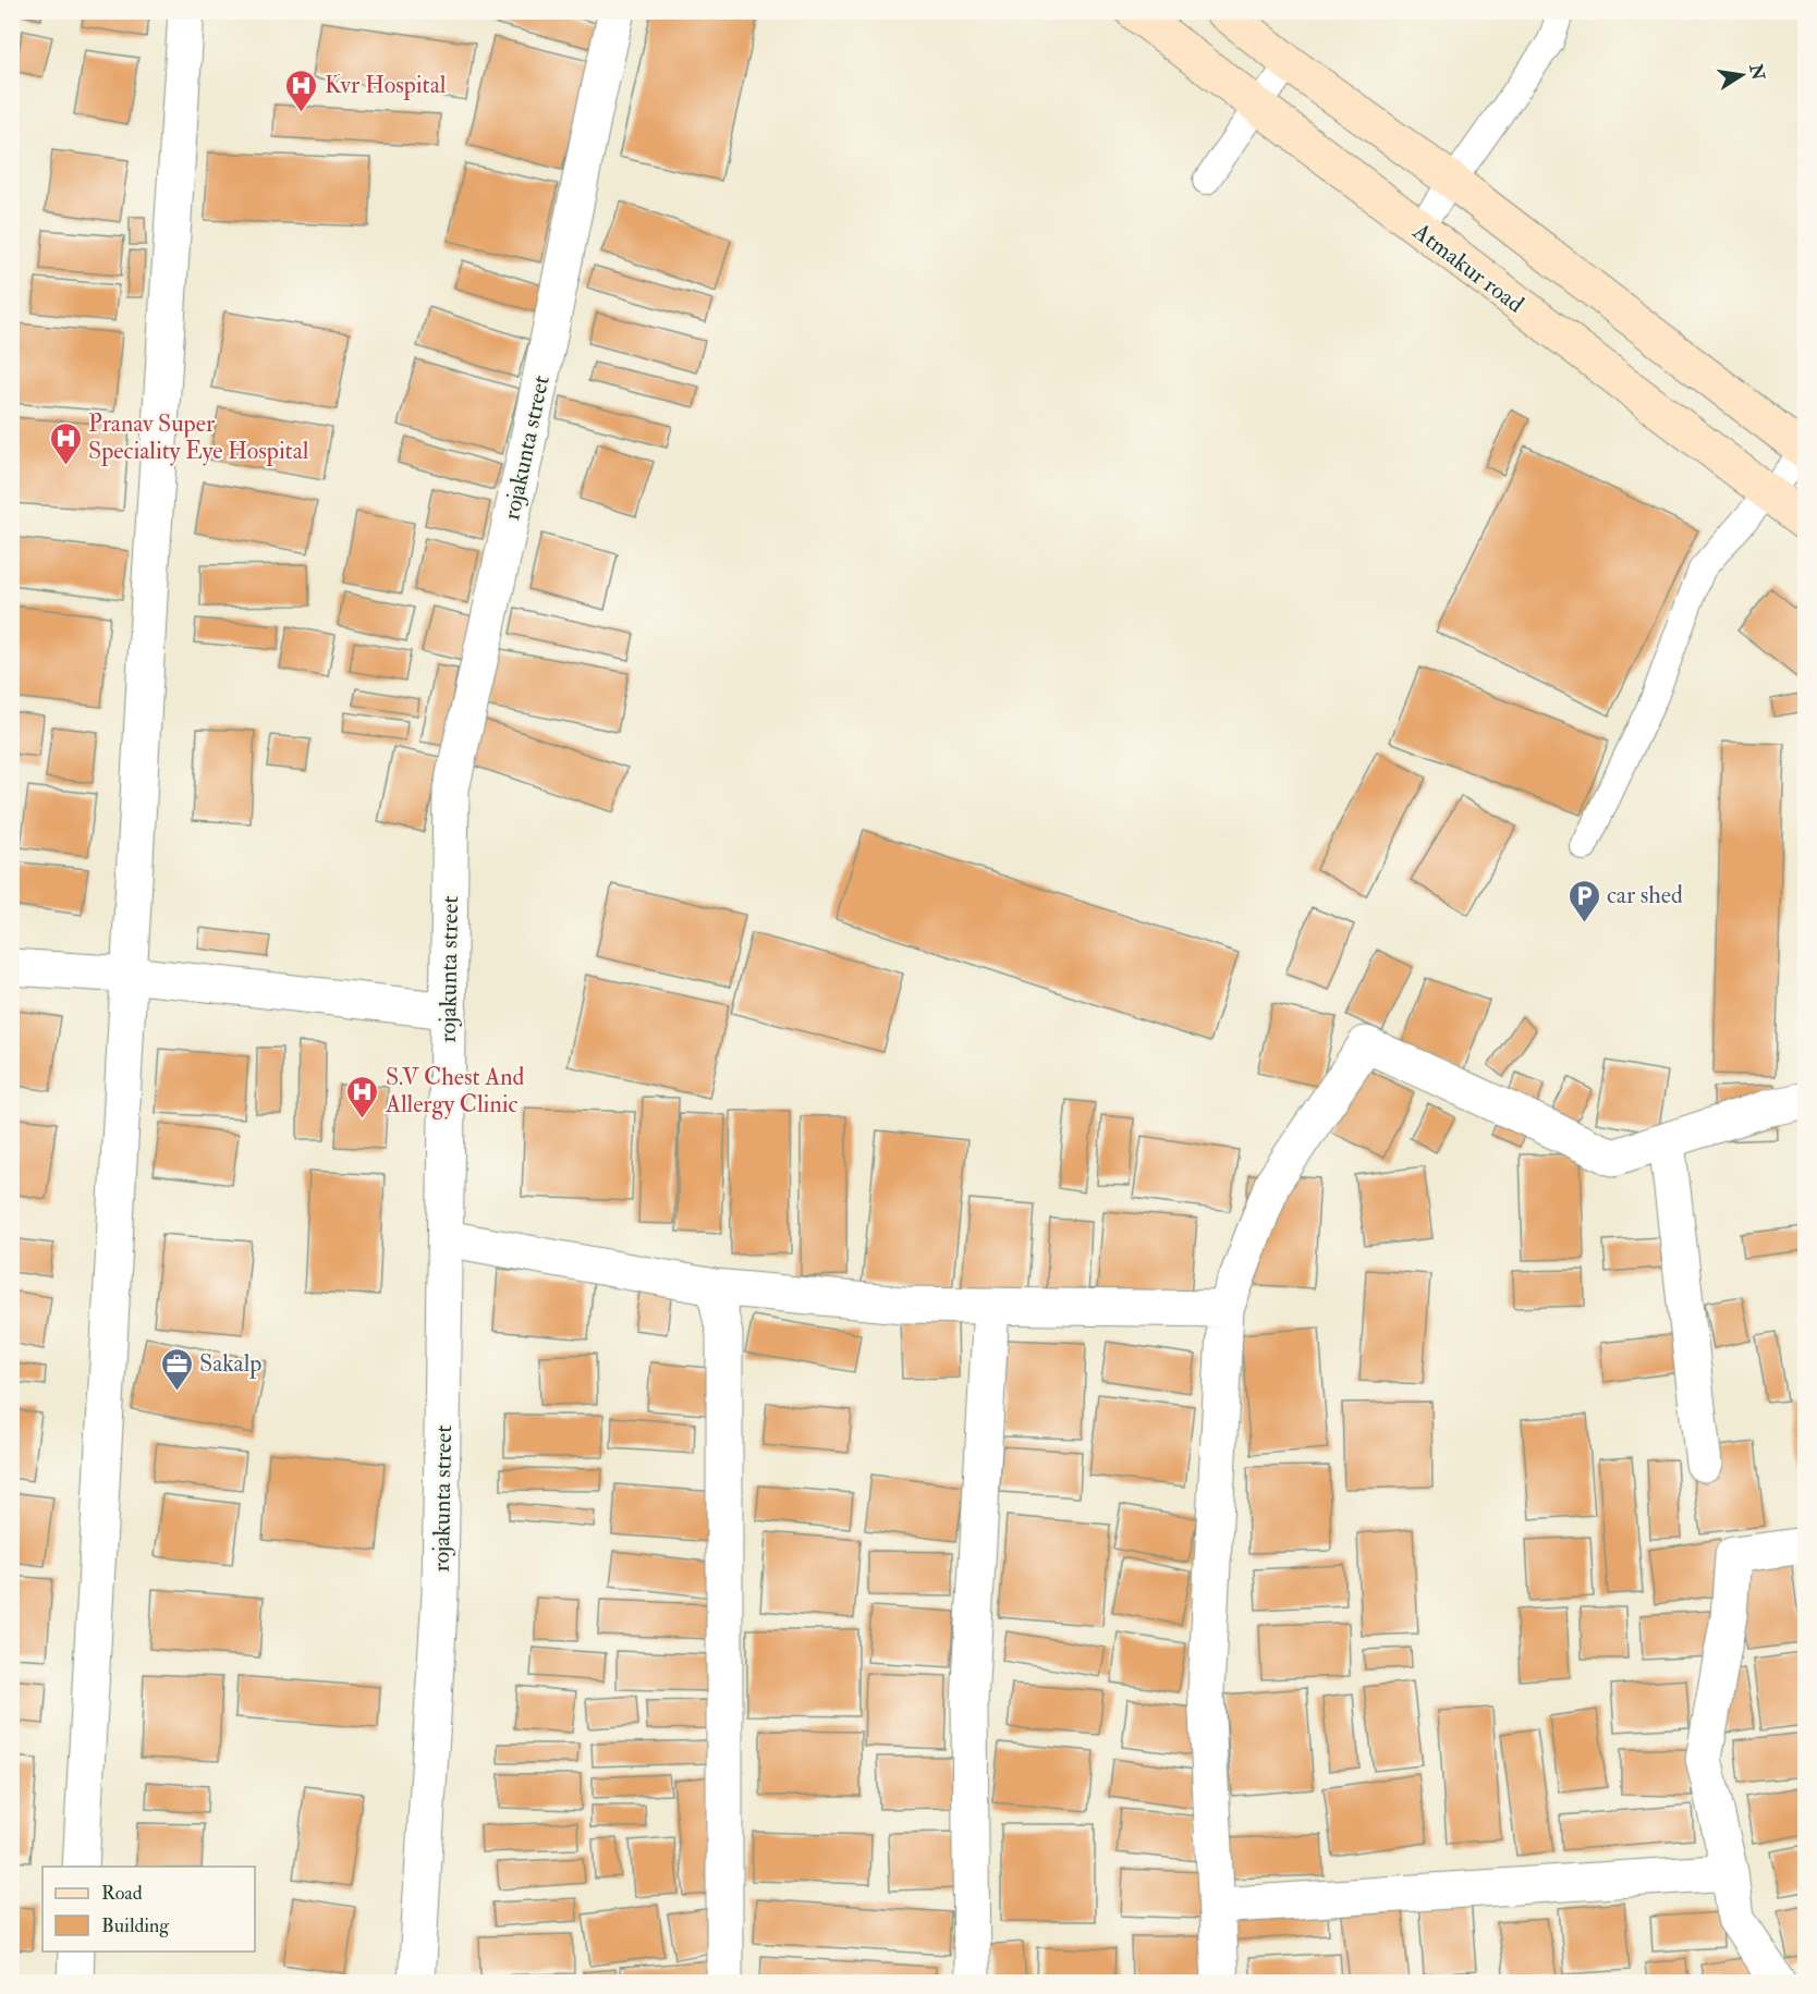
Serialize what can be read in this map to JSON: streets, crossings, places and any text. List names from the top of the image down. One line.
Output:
{"streets":{"main road":["Atmakur road"],"street":["rojakunta street"]},"places":{"hospital":["Kvr Hospital","Pranav Super Speciality Eye Hospital","S.V Chest And Allergy Clinic"],"parking":["car shed"],"office":["Sakalp"]},"legend":["Road","Building"],"north":"right"}
